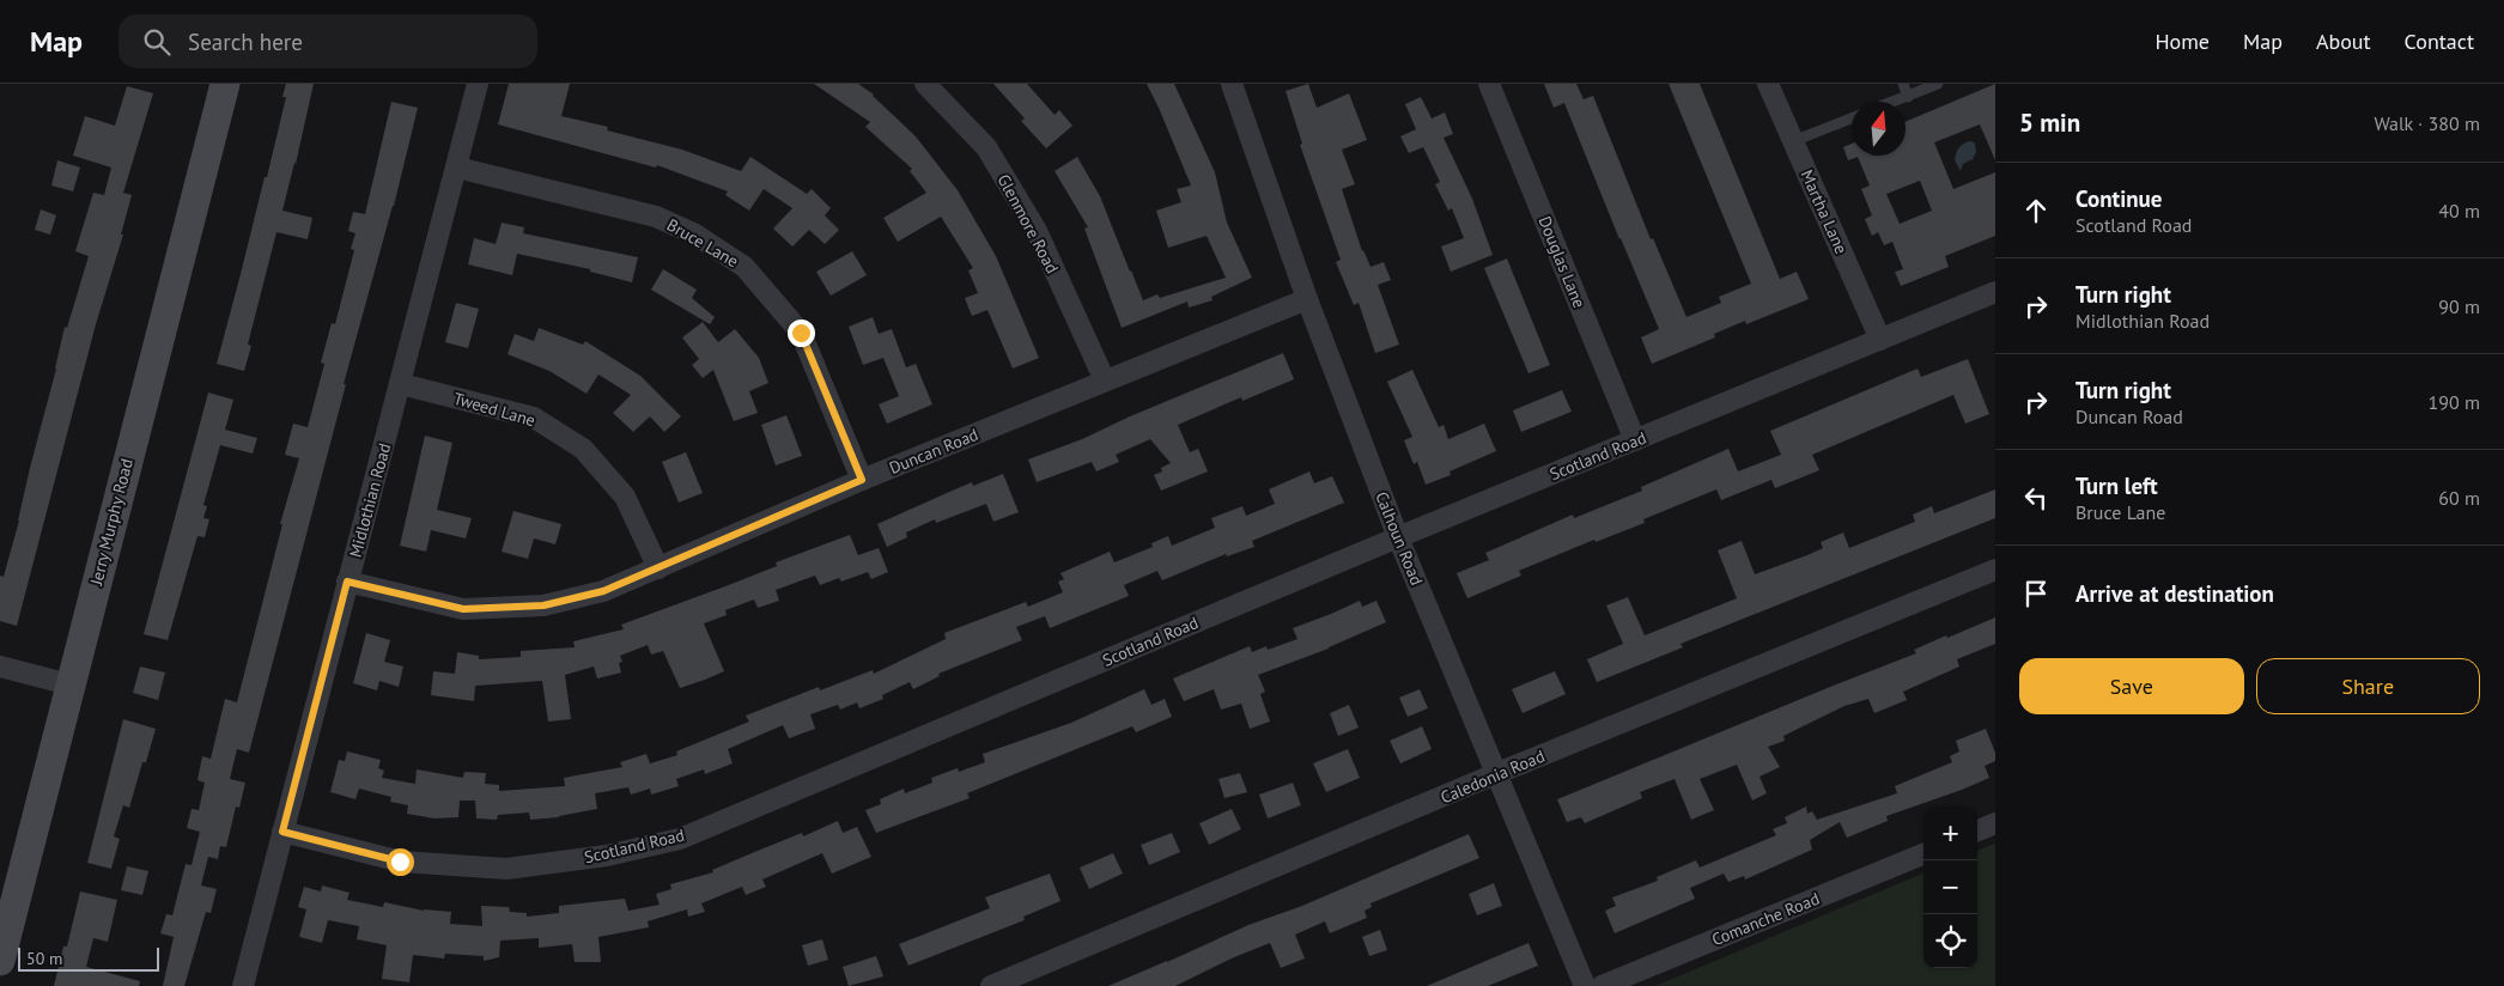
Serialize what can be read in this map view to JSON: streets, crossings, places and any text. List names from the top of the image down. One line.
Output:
{"streets":{"street":["Martha Lane","Glenmore Road","Bruce Lane","Douglas Lane","Tweed Lane","Duncan Road","Scotland Road","Midlothian Road","Jerry Murphy Road","Calhoun Road","Caledonia Road","Comanche Road"]},"crossings":[["Martha Lane","Scotland Road"],["Glenmore Road","Duncan Road"],["Bruce Lane","Duncan Road"],["Bruce Lane","Midlothian Road"],["Douglas Lane","Scotland Road"],["Tweed Lane","Duncan Road"],["Tweed Lane","Midlothian Road"],["Duncan Road","Midlothian Road"],["Duncan Road","Calhoun Road"],["Scotland Road","Midlothian Road"],["Scotland Road","Calhoun Road"],["Calhoun Road","Caledonia Road"]],"scale_bar":"50 m","north":"top","page":{"header":"Map","search":"Search here","nav":["Home","Map","About","Contact"],"heading":["5 min","Walk · 380 m"],"list":[["Continue","Scotland Road","40 m"],["Turn right","Midlothian Road","90 m"],["Turn right","Duncan Road","190 m"],["Turn left","Bruce Lane","60 m"],"Arrive at destination"],"buttons":["Save","Share"],"map_buttons":["+","−"],"scale":"50 m"}}
